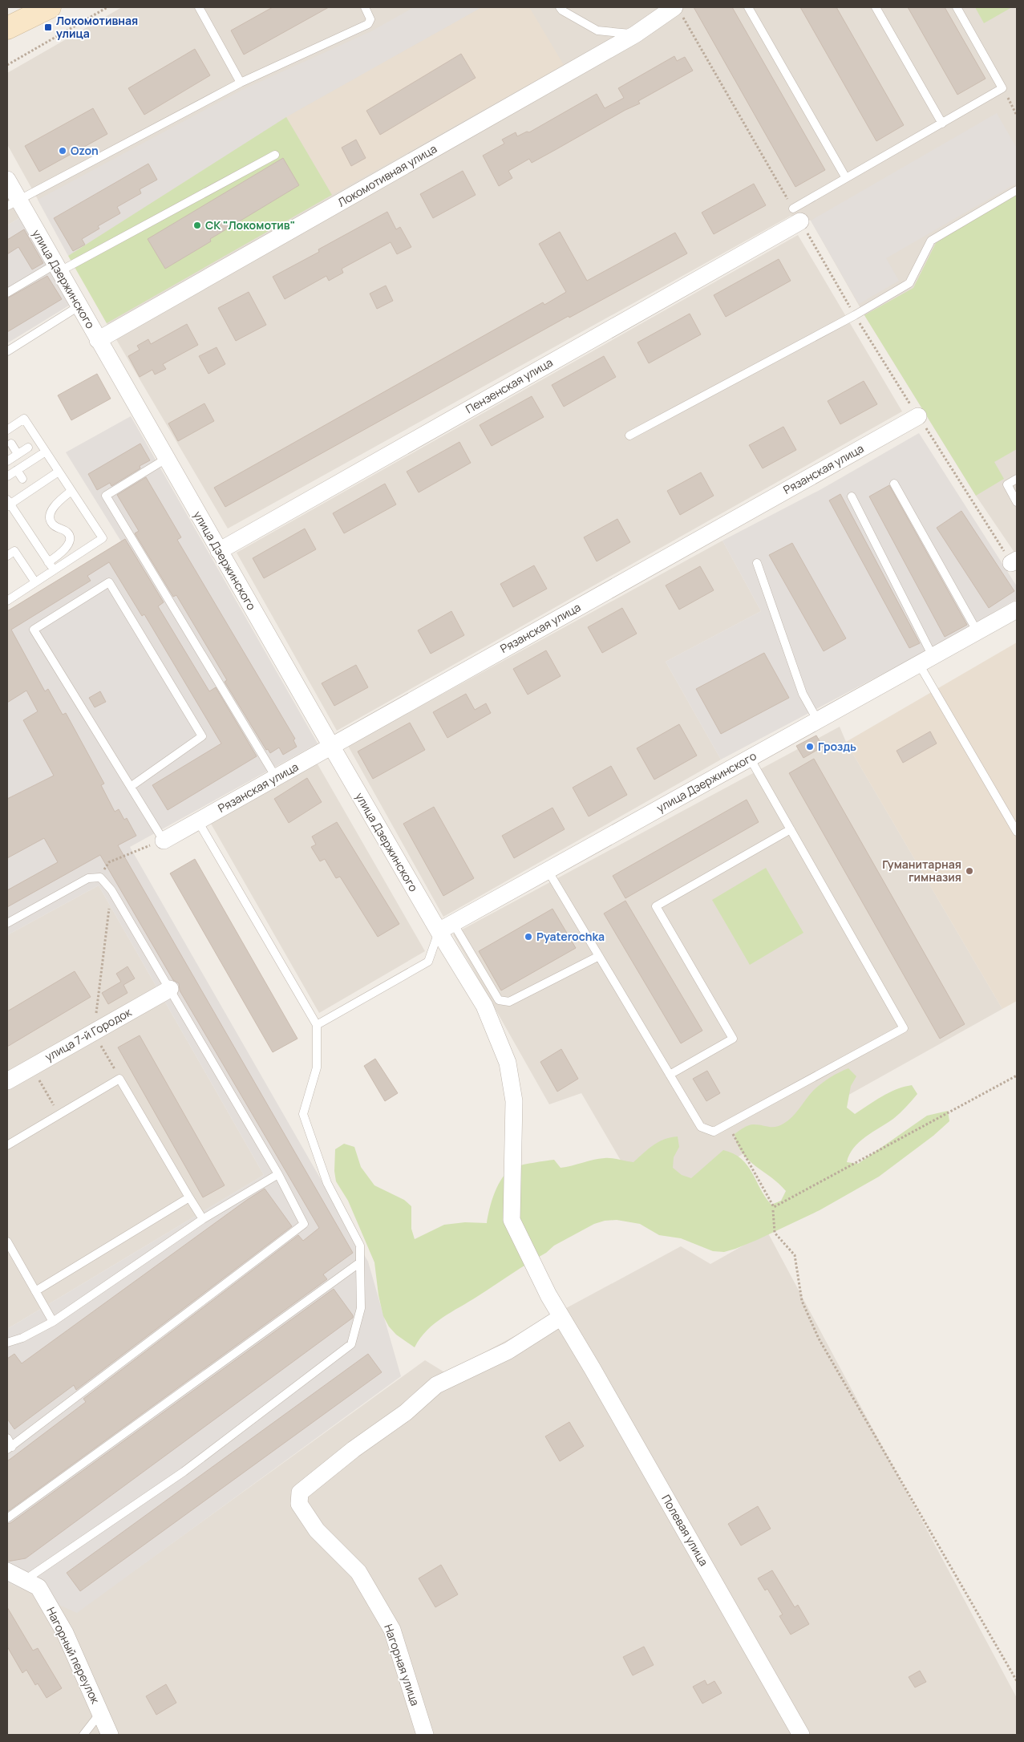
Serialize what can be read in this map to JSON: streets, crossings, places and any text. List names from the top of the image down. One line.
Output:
{"streets":{"street":["Локомотивная улица","улица Дзержинского","Пензенская улица","Рязанская улица","улица 7-й Городок","Полевая улица","Нагорный переулок","Нагорная улица"]},"crossings":[["Локомотивная улица","улица Дзержинского"],["улица Дзержинского","Пензенская улица"],["улица Дзержинского","Рязанская улица"],["улица Дзержинского","Полевая улица"],["Полевая улица","Нагорная улица"]],"places":{"transit":["Локомотивная улица"],"other":["Ozon","СК \"Локомотив\"","Гроздь","Гуманитарная гимназия","Pyaterochka"]}}
